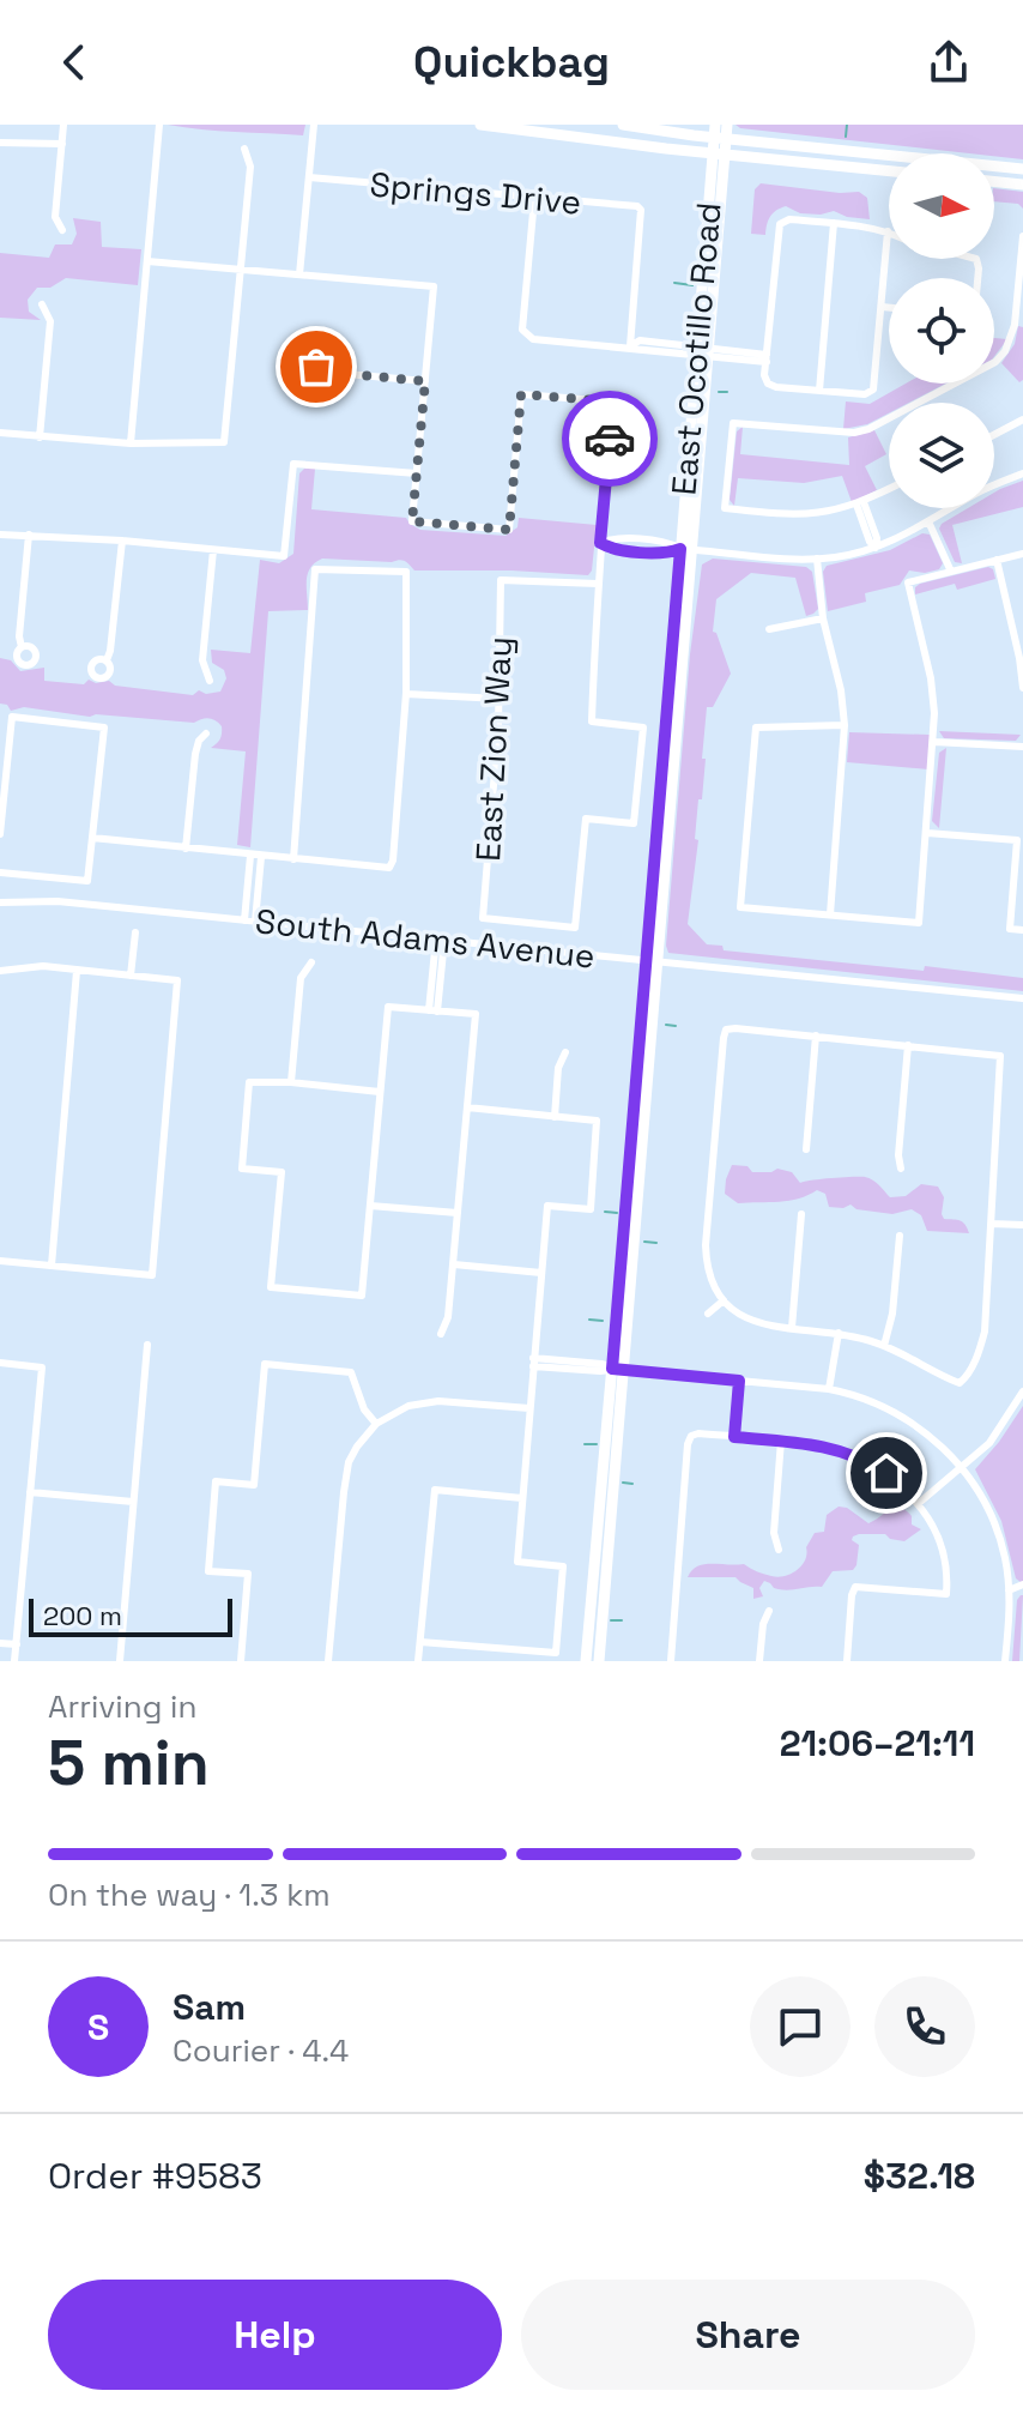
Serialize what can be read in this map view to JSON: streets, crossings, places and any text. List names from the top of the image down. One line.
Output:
{"streets":{"main road":["East Ocotillo Road"],"street":["Springs Drive","East Zion Way","South Adams Avenue"]},"crossings":[["East Ocotillo Road","South Adams Avenue"]],"scale_bar":"200 m","north":"right","page":{"header":"Quickbag","scale":"200 m","heading":["5 min","Arriving in","21:06–21:11"],"panel":["Sam","Courier · 4.4","Order #9583","$32.18"],"bar":"On the way · 1.3 km","round":"S","buttons":["Help","Share"]}}
